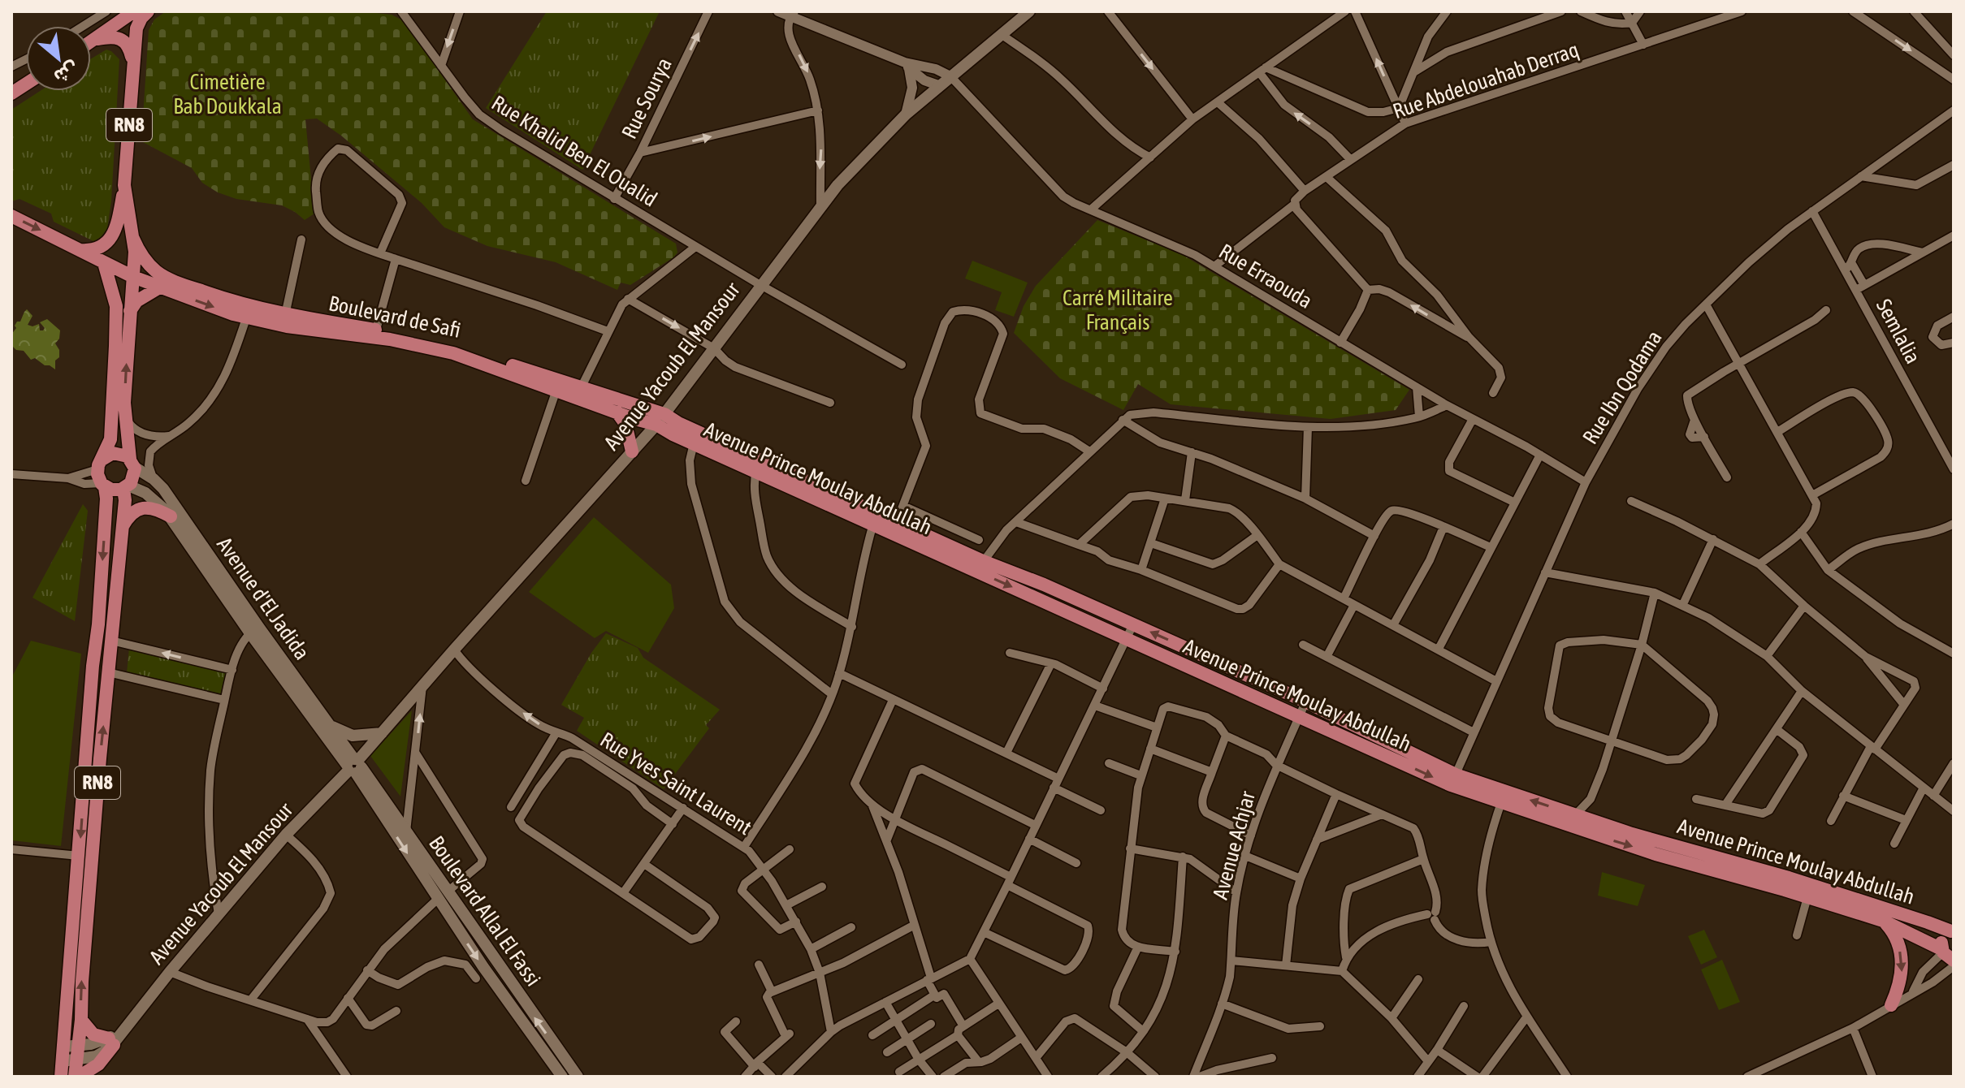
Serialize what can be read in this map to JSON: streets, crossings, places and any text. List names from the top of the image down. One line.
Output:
{"streets":{"main road":["RN8","Boulevard de Safi","Avenue Yacoub El Mansour","Avenue Prince Moulay Abdullah","Avenue d'El Jadida","Boulevard Allal El Fassi"],"street":["Rue Abdelouahab Derraq","Rue Sourya","Rue Khalid Ben El Oualid","Rue Erraouda","Semlalia","Rue Ibn Qodama","Rue Yves Saint Laurent","Avenue Achjar"]},"crossings":[["Rue Abdelouahab Derraq","Rue Erraouda"],["Rue Sourya","Rue Khalid Ben El Oualid"],["RN8","Boulevard de Safi"],["RN8","Avenue Yacoub El Mansour"],["RN8","Avenue d'El Jadida"],["Rue Khalid Ben El Oualid","Avenue Yacoub El Mansour"],["Rue Erraouda","Avenue Yacoub El Mansour"],["Rue Erraouda","Rue Ibn Qodama"],["Boulevard de Safi","Avenue Yacoub El Mansour"],["Boulevard de Safi","Avenue Prince Moulay Abdullah"],["Avenue Yacoub El Mansour","Avenue Prince Moulay Abdullah"],["Avenue Yacoub El Mansour","Avenue d'El Jadida"],["Avenue Yacoub El Mansour","Rue Yves Saint Laurent"],["Avenue Yacoub El Mansour","Boulevard Allal El Fassi"],["Rue Ibn Qodama","Avenue Prince Moulay Abdullah"],["Avenue Prince Moulay Abdullah","Avenue Achjar"],["Avenue d'El Jadida","Boulevard Allal El Fassi"]],"one_way":["Rue Sourya"],"parks":["Cimetière Bab Doukkala","Carré Militaire Français"],"north":"bottom right"}
